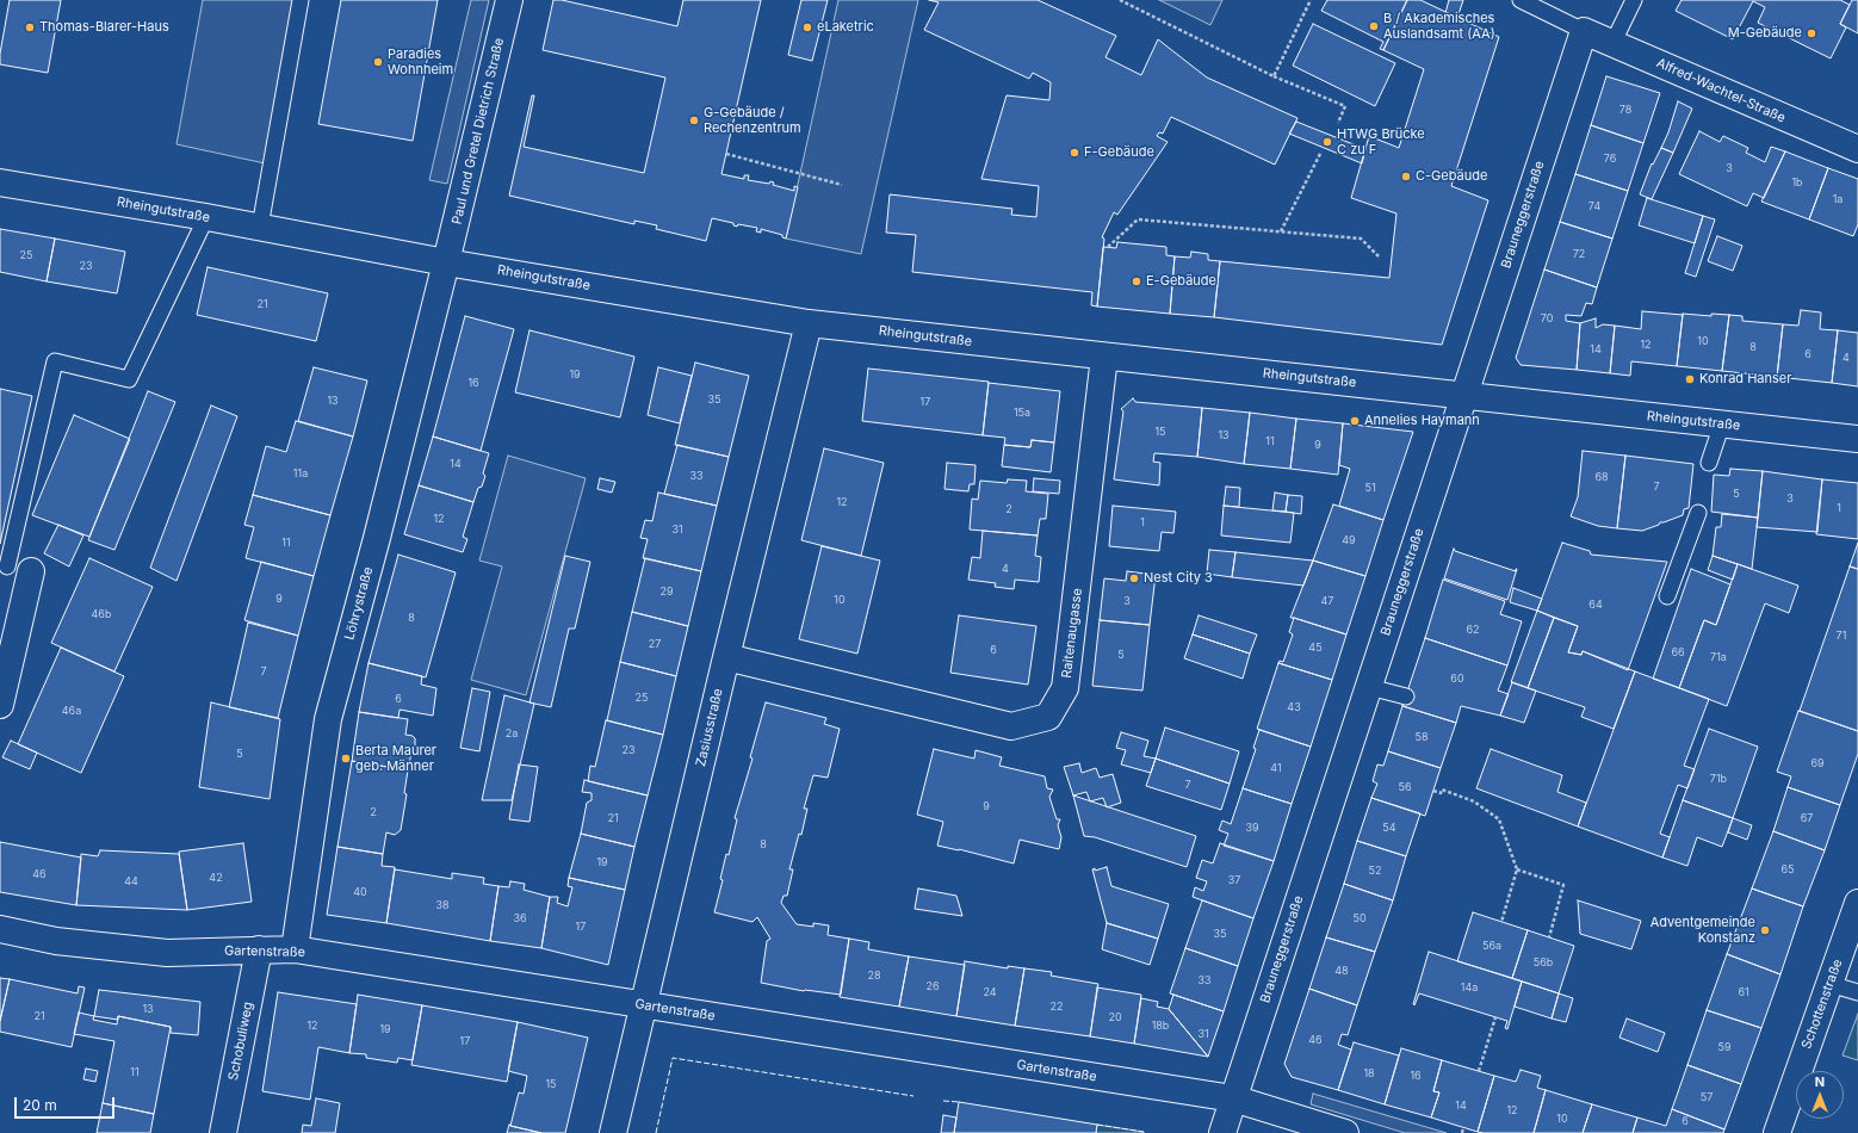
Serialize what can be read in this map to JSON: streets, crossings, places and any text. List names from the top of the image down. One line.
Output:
{"streets":{"street":["Alfred-Wachtel-Straße","Paul und Gretel Dietrich Straße","Rheingutstraße","Brauneggerstraße","Löhrystraße","Raitenaugasse","Zasiusstraße","Gartenstraße","Schottenstraße","Schobuliweg"]},"crossings":[["Alfred-Wachtel-Straße","Brauneggerstraße"],["Paul und Gretel Dietrich Straße","Rheingutstraße"],["Paul und Gretel Dietrich Straße","Löhrystraße"],["Rheingutstraße","Brauneggerstraße"],["Rheingutstraße","Löhrystraße"],["Rheingutstraße","Raitenaugasse"],["Rheingutstraße","Zasiusstraße"],["Brauneggerstraße","Gartenstraße"],["Löhrystraße","Gartenstraße"],["Raitenaugasse","Zasiusstraße"],["Zasiusstraße","Gartenstraße"],["Gartenstraße","Schobuliweg"]],"places":["B / Akademisches Auslandsamt (AA)","Thomas-Blarer-Haus","eLaketric","M-Gebäude","Paradies Wohnheim","G-Gebäude / Rechenzentrum","HTWG Brücke C zu F","F-Gebäude","C-Gebäude","E-Gebäude","Konrad Hanser","Annelies Haymann","Nest City 3","Berta Maurer geb. Männer","Adventgemeinde Konstanz"],"house_numbers":["78","76","3","1b","1a","74","72","25","23","21","70","10","12","8","14","6","4","19","16","35","13","17","15a","15","13","11","9","14","11a","33","68","7","51","5","3","12","1","2","12","1","31","49","11","4","29","9","10","3","47","64","46b","8","62","71","27","45","6","66","5","71a","7","60","25","6","43","46a","2a","58","23","5","69","41","71b","7","56","9","2","21","67","39","54","8","19","65","52","46","42","37","44","40","38","36","50","17","35","56a","56b","48","28","33","26","14a","24","61","22","13","21","20","12","18b","19","31","46","17","59","11","18","16","15","57","14","12","10","6"],"scale_bar":"20 m","north":"top"}
